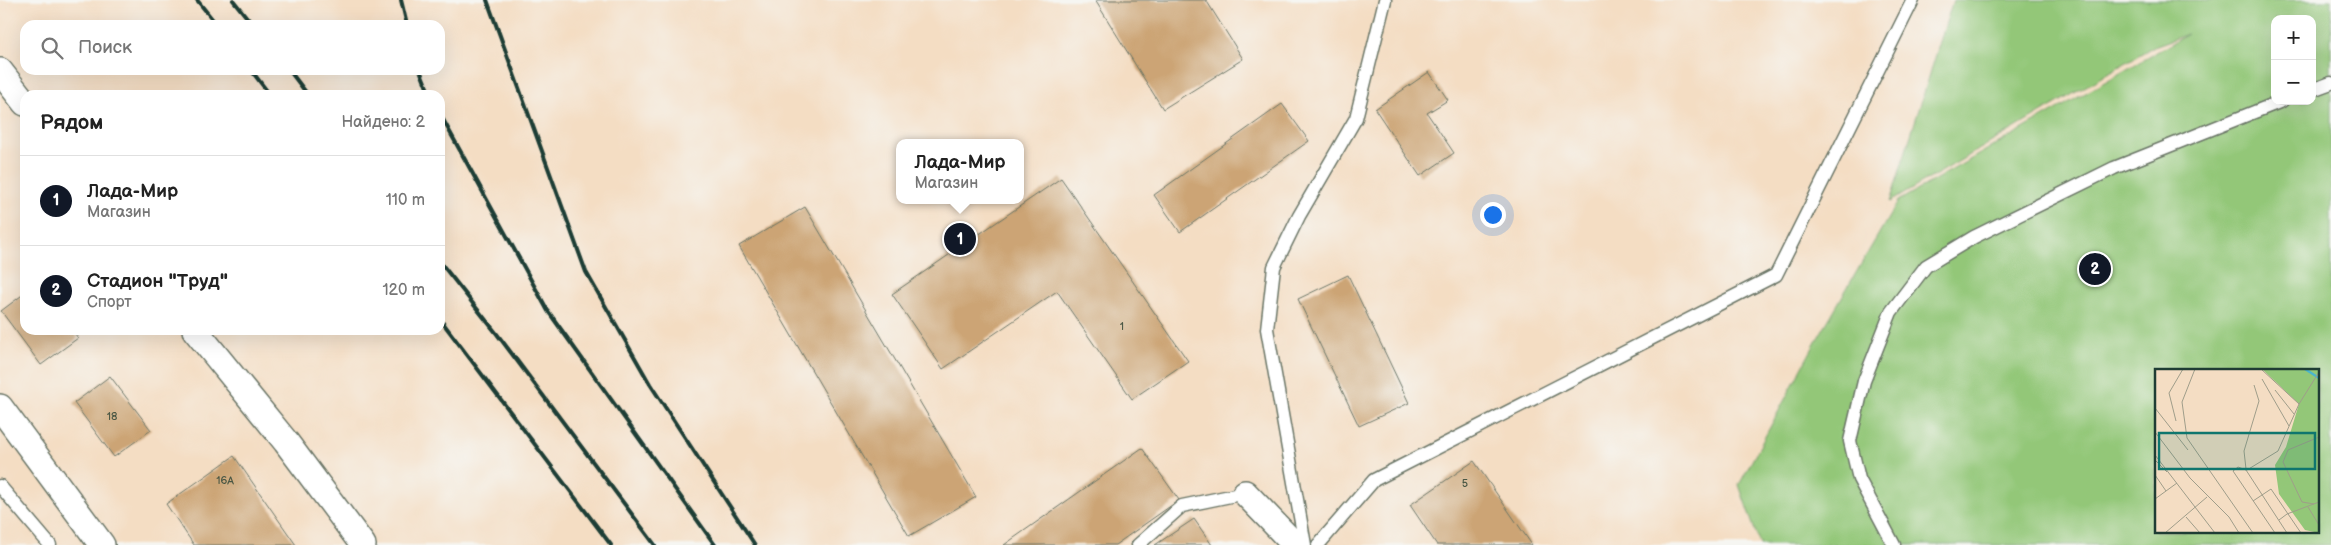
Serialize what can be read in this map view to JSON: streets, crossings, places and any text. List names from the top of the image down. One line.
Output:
{"house_numbers":["1","18","16А","5"],"page":{"map_buttons":["+","−"],"search":"Поиск","heading":["Рядом","Найдено: 2"],"popup":["Лада-Мир","Магазин"],"list":[{"mark":"1","name":"Лада-Мир","note":"Магазин","value":"110 m"},{"mark":"2","name":"Стадион \"Труд\"","note":"Спорт","value":"120 m"}],"pins":["1","2"]}}
